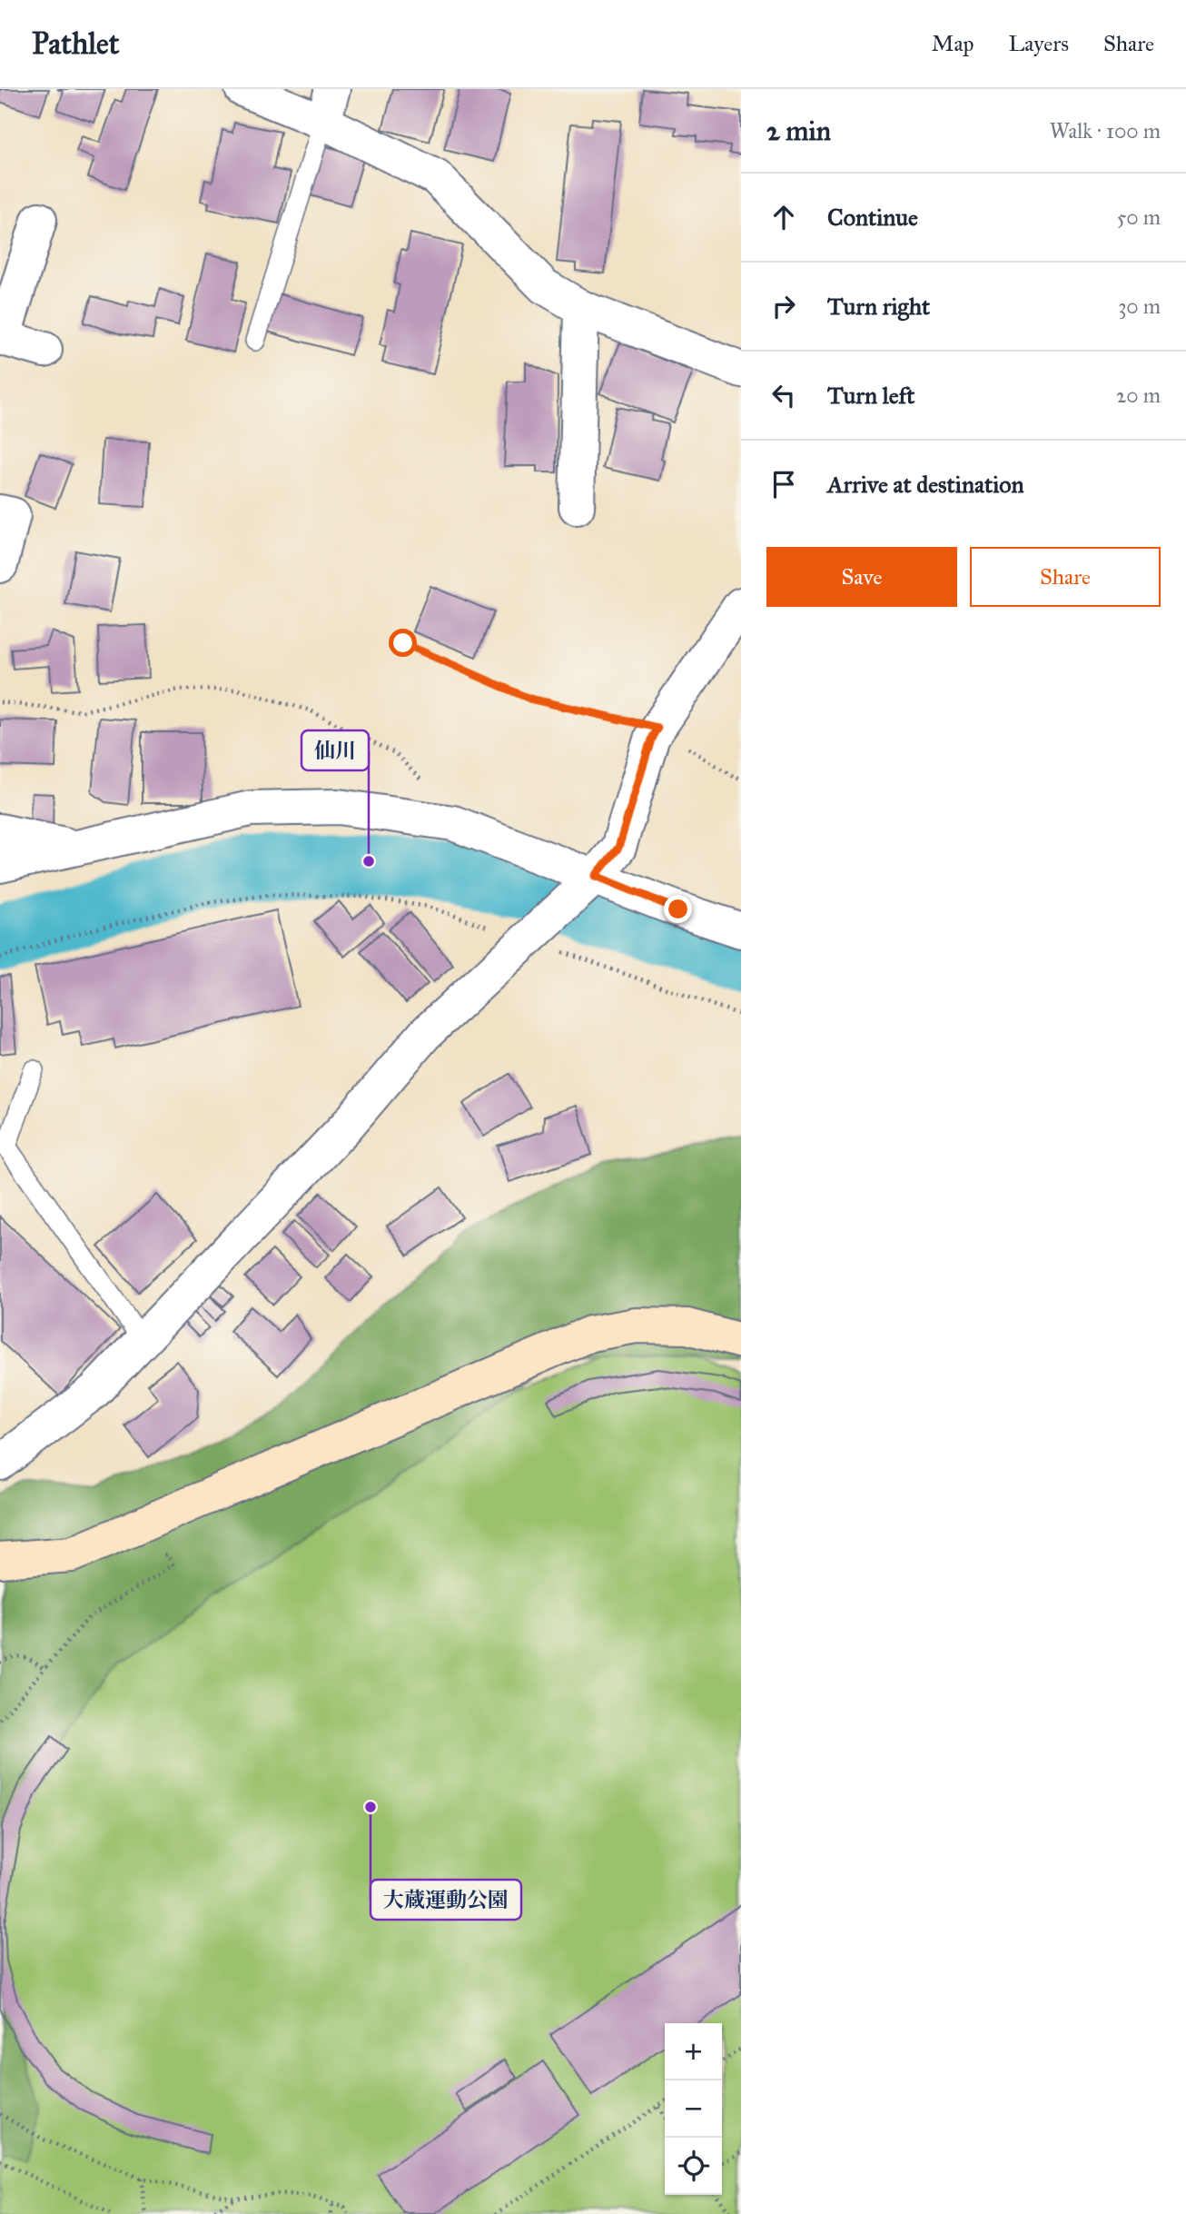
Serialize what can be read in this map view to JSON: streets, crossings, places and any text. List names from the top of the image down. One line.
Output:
{"places":["仙川","大蔵運動公園"],"page":{"header":"Pathlet","nav":["Map","Layers","Share"],"heading":["2 min","Walk · 100 m"],"list":[["Continue","50 m"],["Turn right","30 m"],["Turn left","20 m"],"Arrive at destination"],"buttons":["Save","Share"],"map_buttons":["+","−"]}}
